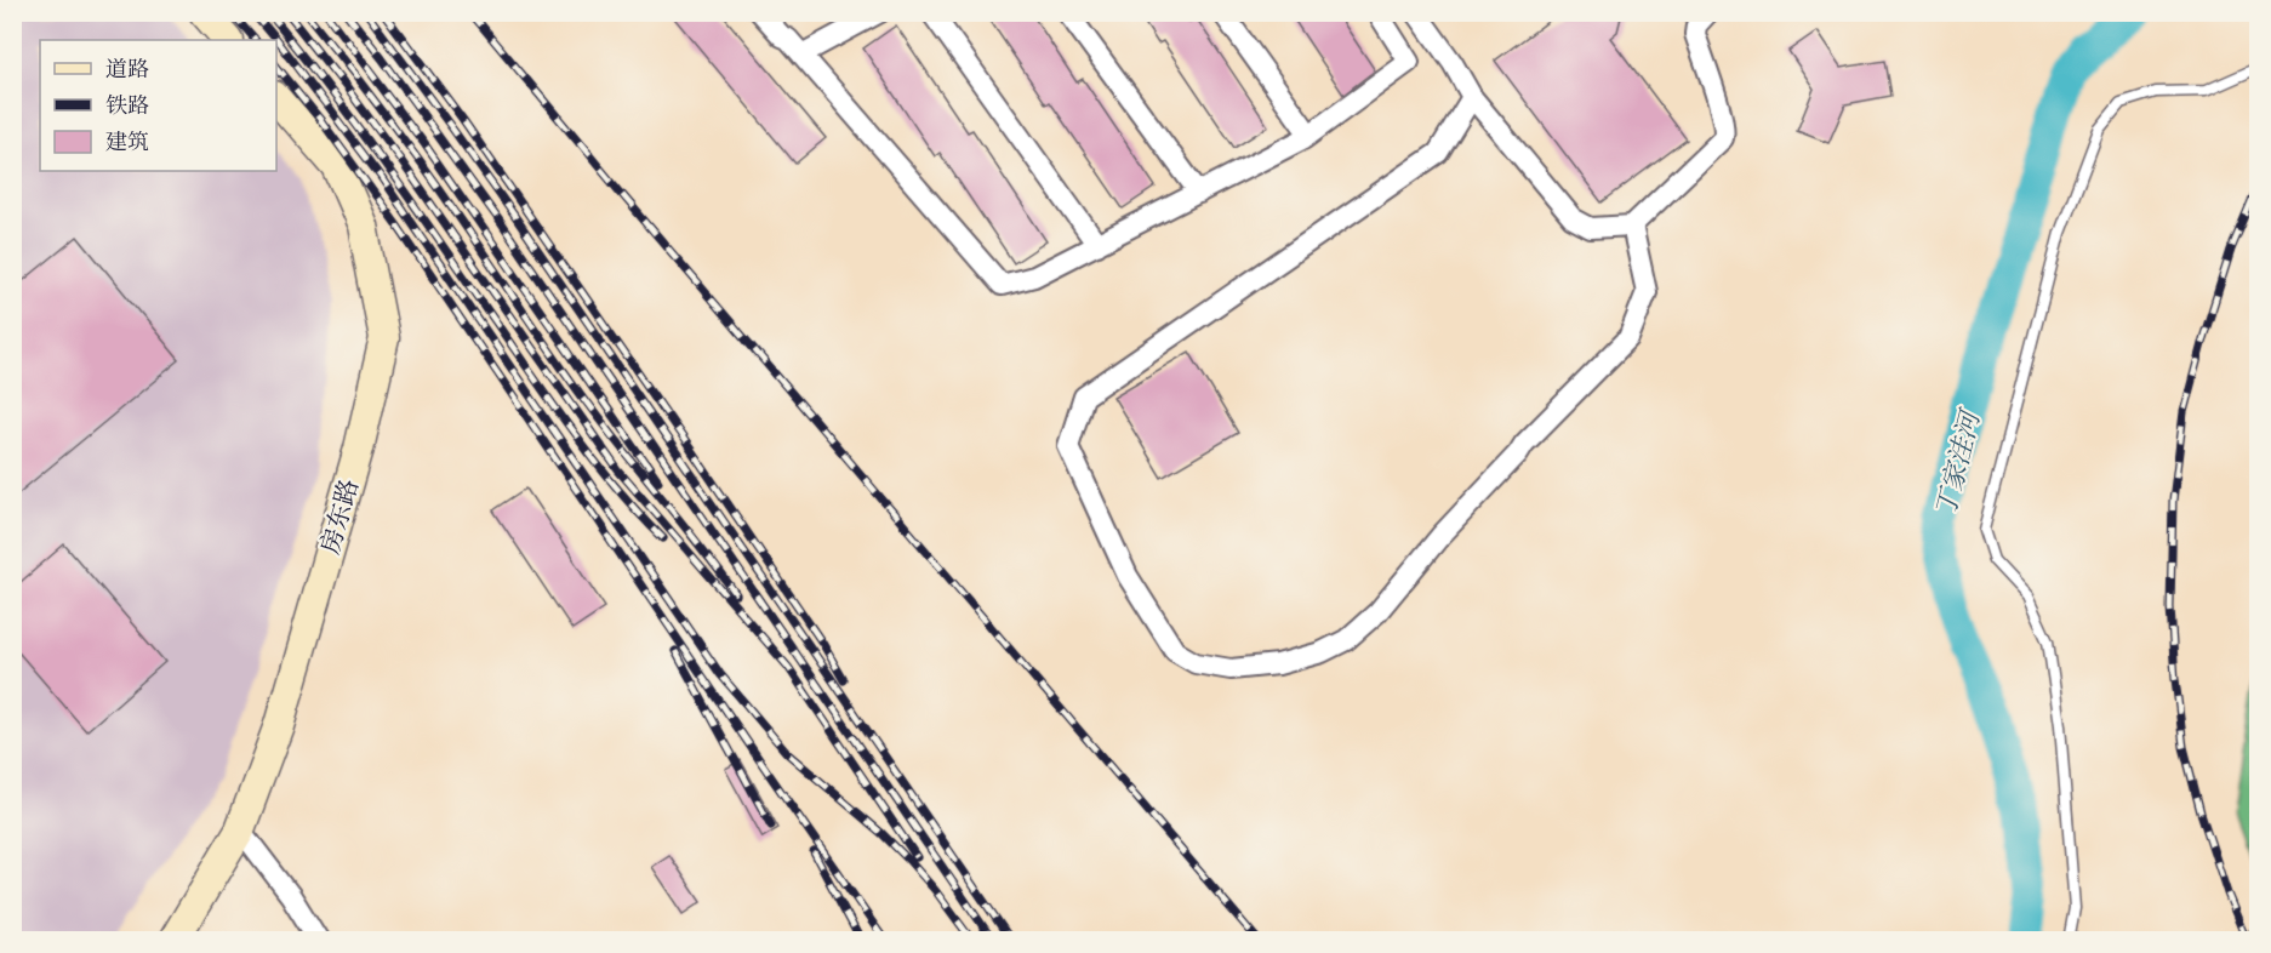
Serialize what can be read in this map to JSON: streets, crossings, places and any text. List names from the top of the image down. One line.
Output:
{"streets":{"main road":["房东路"]},"water":["丁家洼河"],"legend":["道路","铁路","建筑"]}
